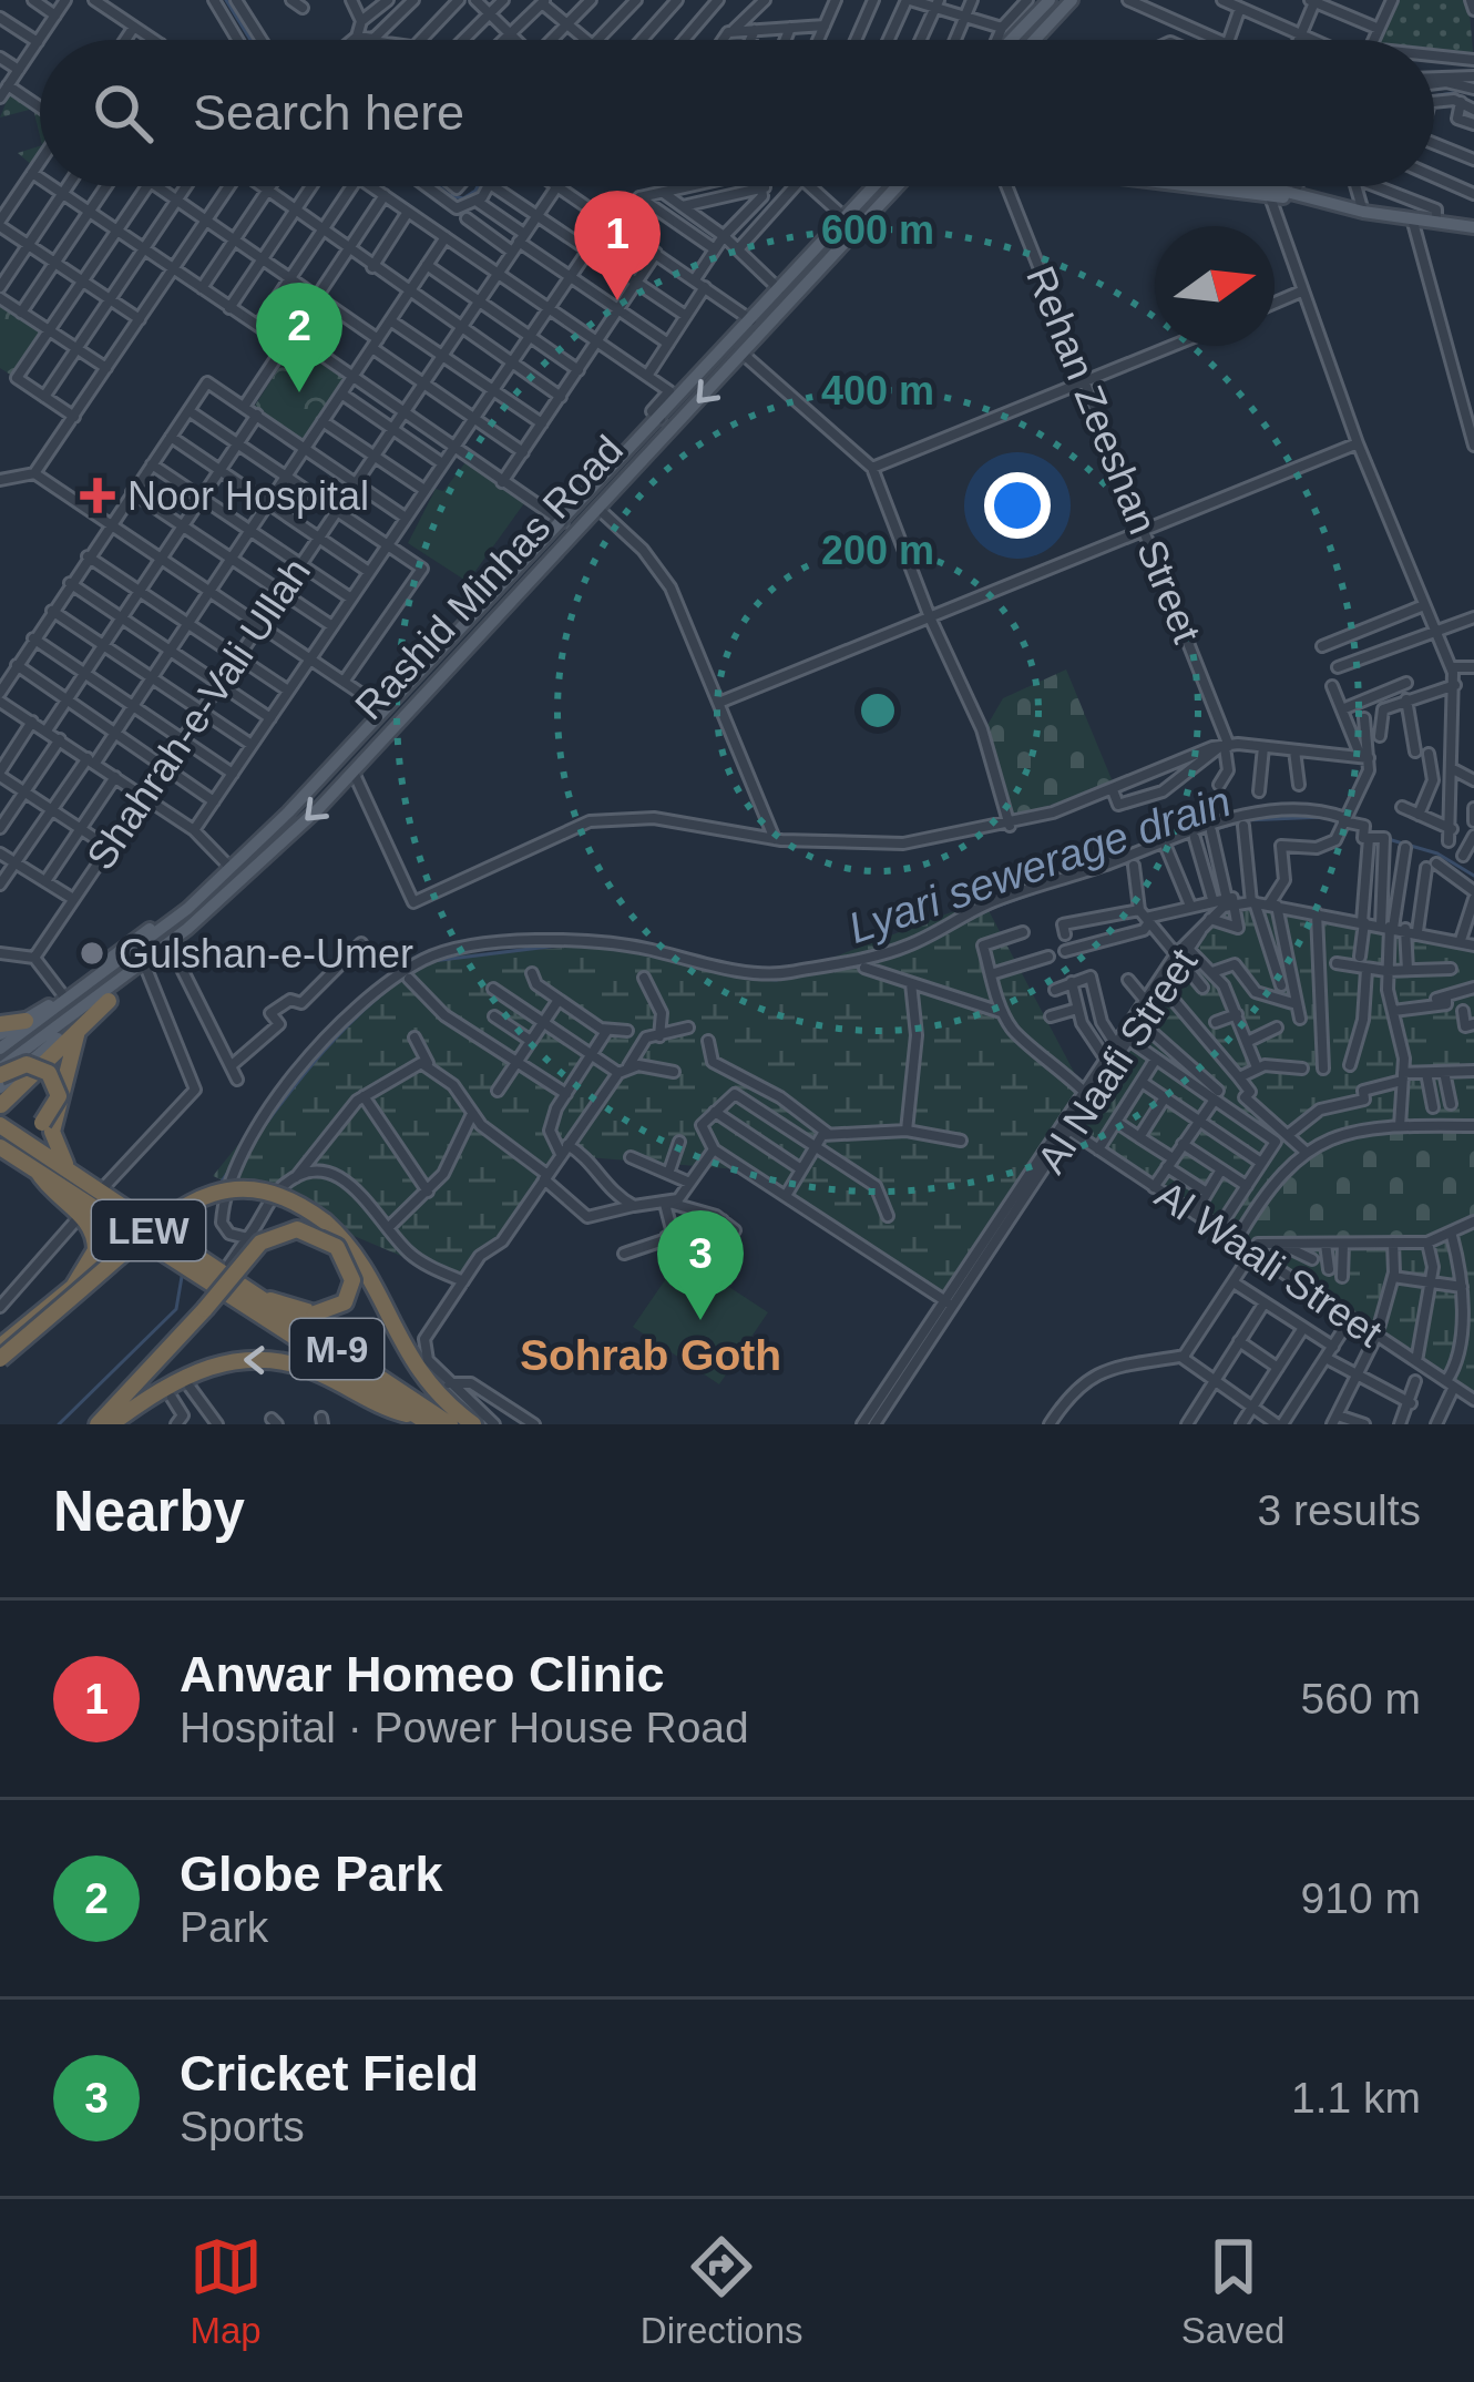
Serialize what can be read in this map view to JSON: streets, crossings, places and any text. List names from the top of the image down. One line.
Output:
{"streets":{"highway":["LEW","M-9"],"main road":["Rashid Minhas Road"],"street":["Rehan Zeeshan Street","Shahrah-e-Vali Ullah","Al Naafi Street","Al Waali Street"]},"crossings":[["Al Naafi Street","Al Waali Street"],["LEW","M-9"]],"districts":["Sohrab Goth"],"water":["Lyari sewerage drain"],"places":{"health":["Noor Hospital"],"other":["Gulshan-e-Umer"]},"north":"right","page":{"search":"Search here","pins":["1","2","3"],"heading":["Nearby","3 results"],"list":[{"mark":"1","name":"Anwar Homeo Clinic","note":"Hospital · Power House Road","value":"560 m"},{"mark":"2","name":"Globe Park","note":"Park","value":"910 m"},{"mark":"3","name":"Cricket Field","note":"Sports","value":"1.1 km"}],"nav":["Map","Directions","Saved"]},"rings":["600 m","400 m","200 m"]}
